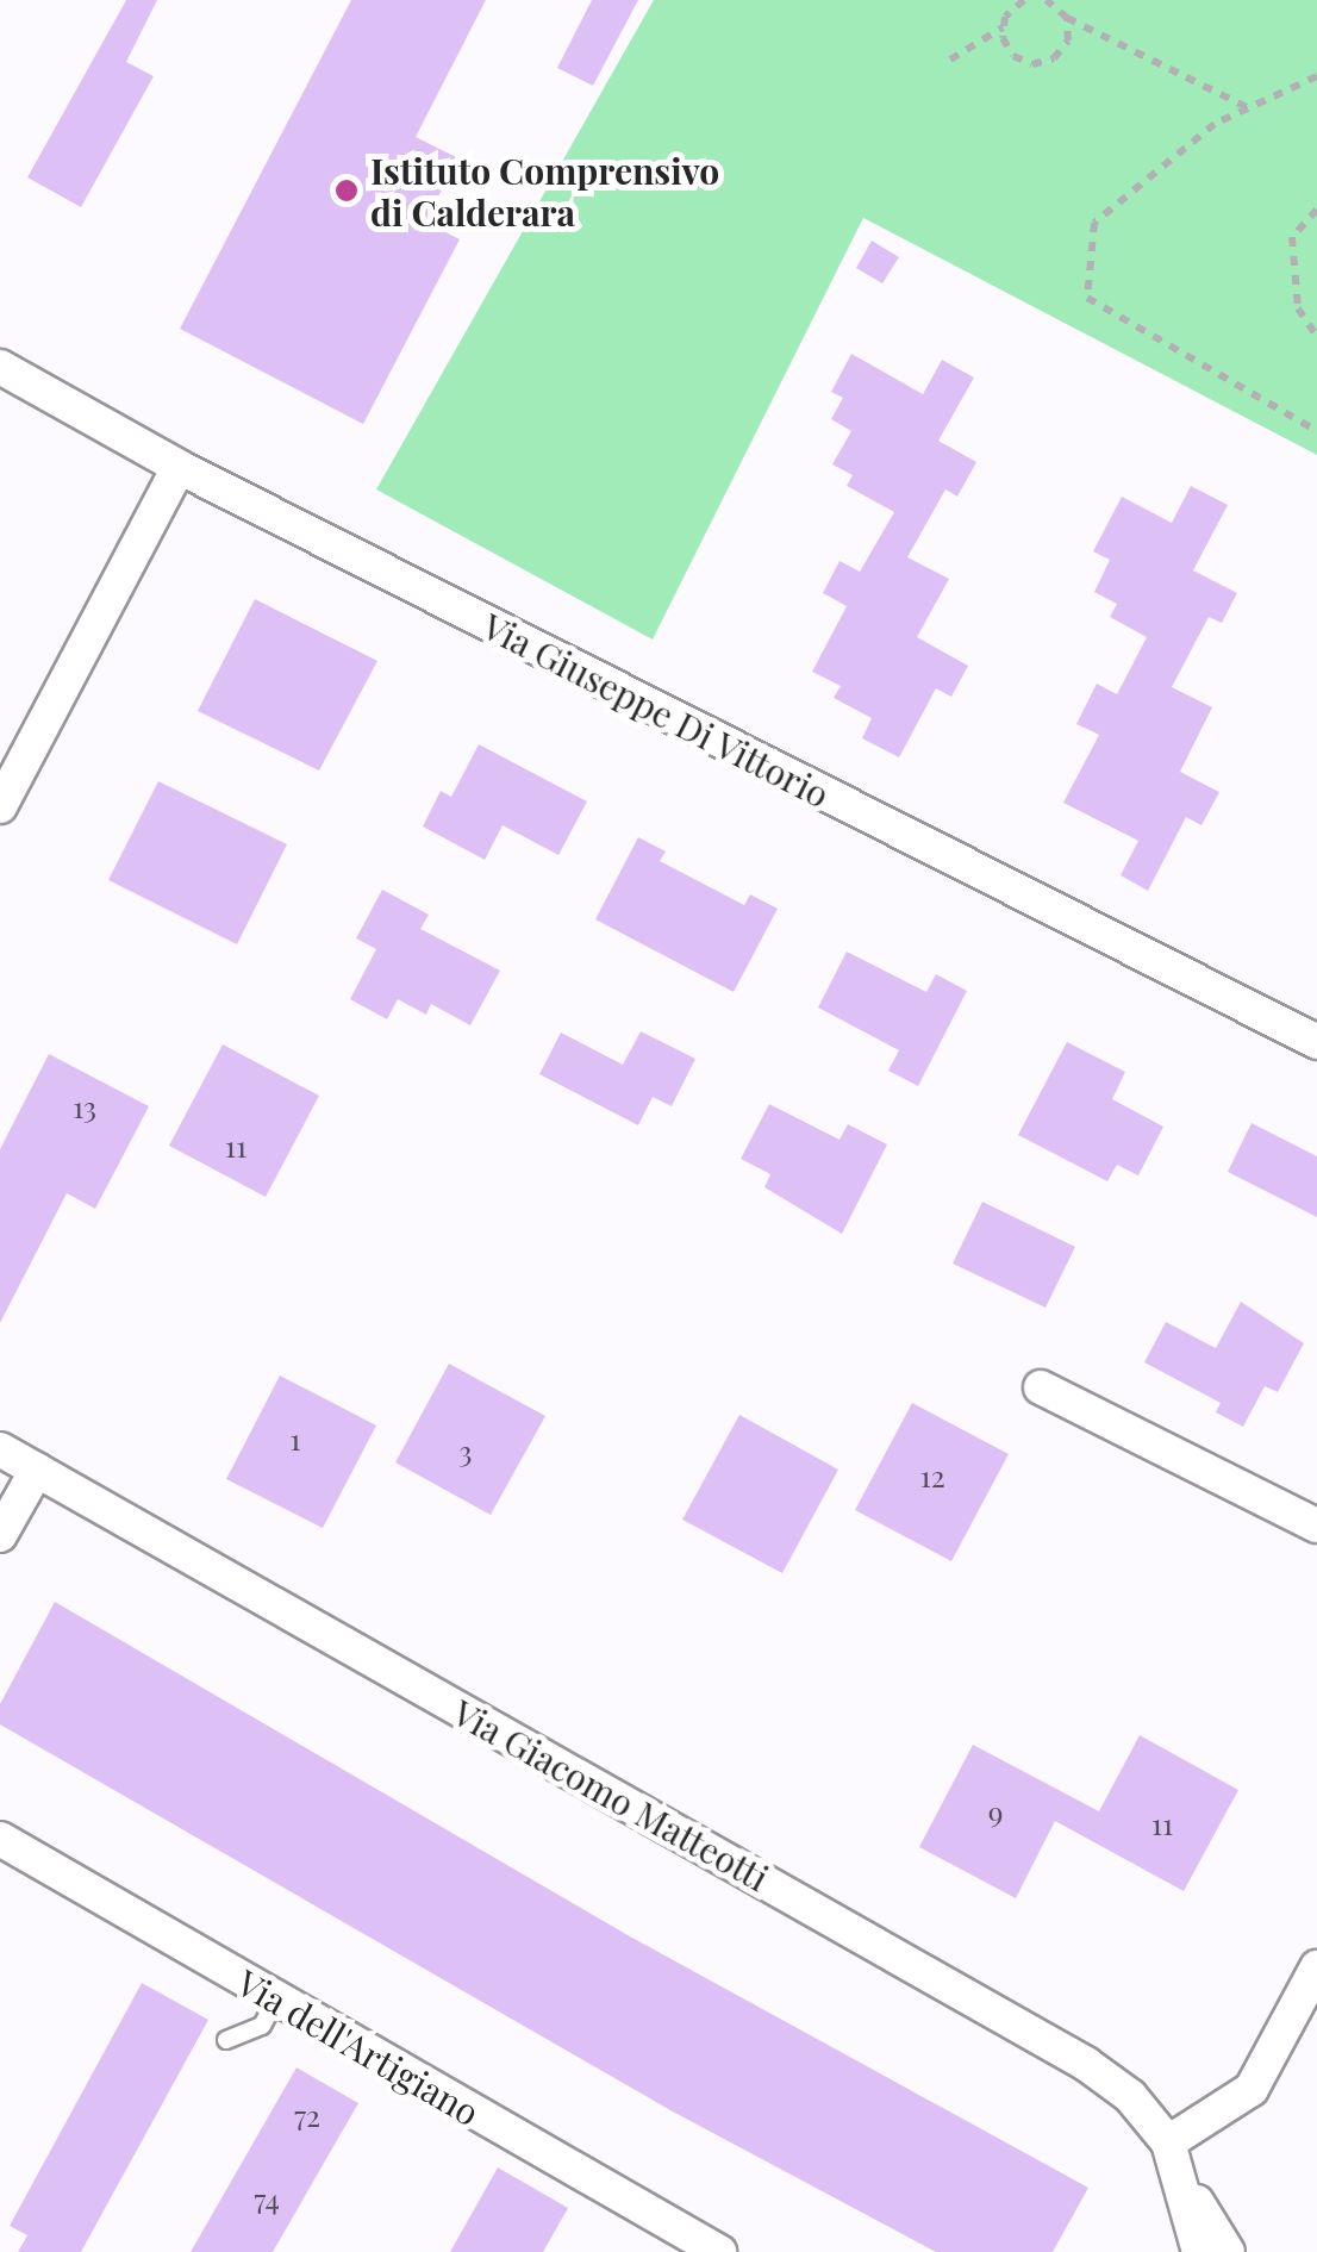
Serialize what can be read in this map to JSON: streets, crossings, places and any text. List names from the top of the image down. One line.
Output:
{"streets":{"street":["Via Giuseppe Di Vittorio","Via Giacomo Matteotti","Via dell'Artigiano"]},"places":["Istituto Comprensivo di Calderara"],"house_numbers":["13","11","1","3","12","9","11","72","74"]}
